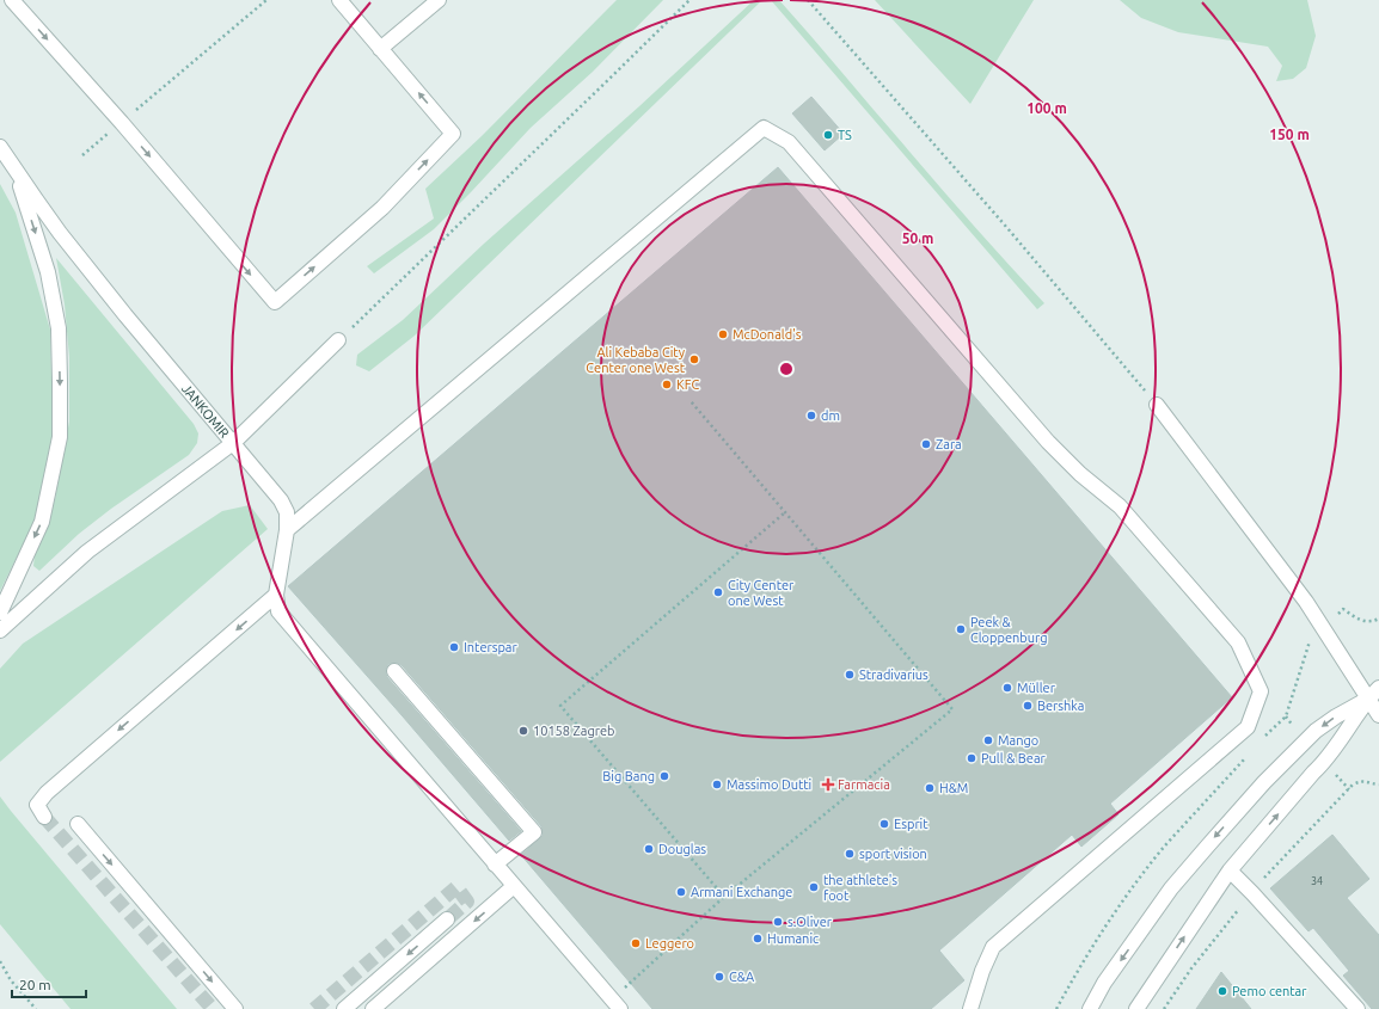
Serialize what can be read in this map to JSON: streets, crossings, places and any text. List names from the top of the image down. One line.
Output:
{"streets":{"street":["JANKOMIR"]},"one_way":["JANKOMIR"],"places":{"other":["TS","McDonald's","Ali Kebaba City Center one West","KFC","dm","Zara","City Center one West","Peek & Cloppenburg","Interspar","Stradivarius","Müller","Bershka","10158 Zagreb","Mango","Pull & Bear","Big Bang","Massimo Dutti","H&M","Esprit","Douglas","sport vision","the athlete's foot","Armani Exchange","s.Oliver","Humanic","Leggero","C&A","Pemo centar"],"health":["Farmacia"]},"house_numbers":["34"],"scale_bar":"20 m","rings":["100 m","150 m","50 m"]}
